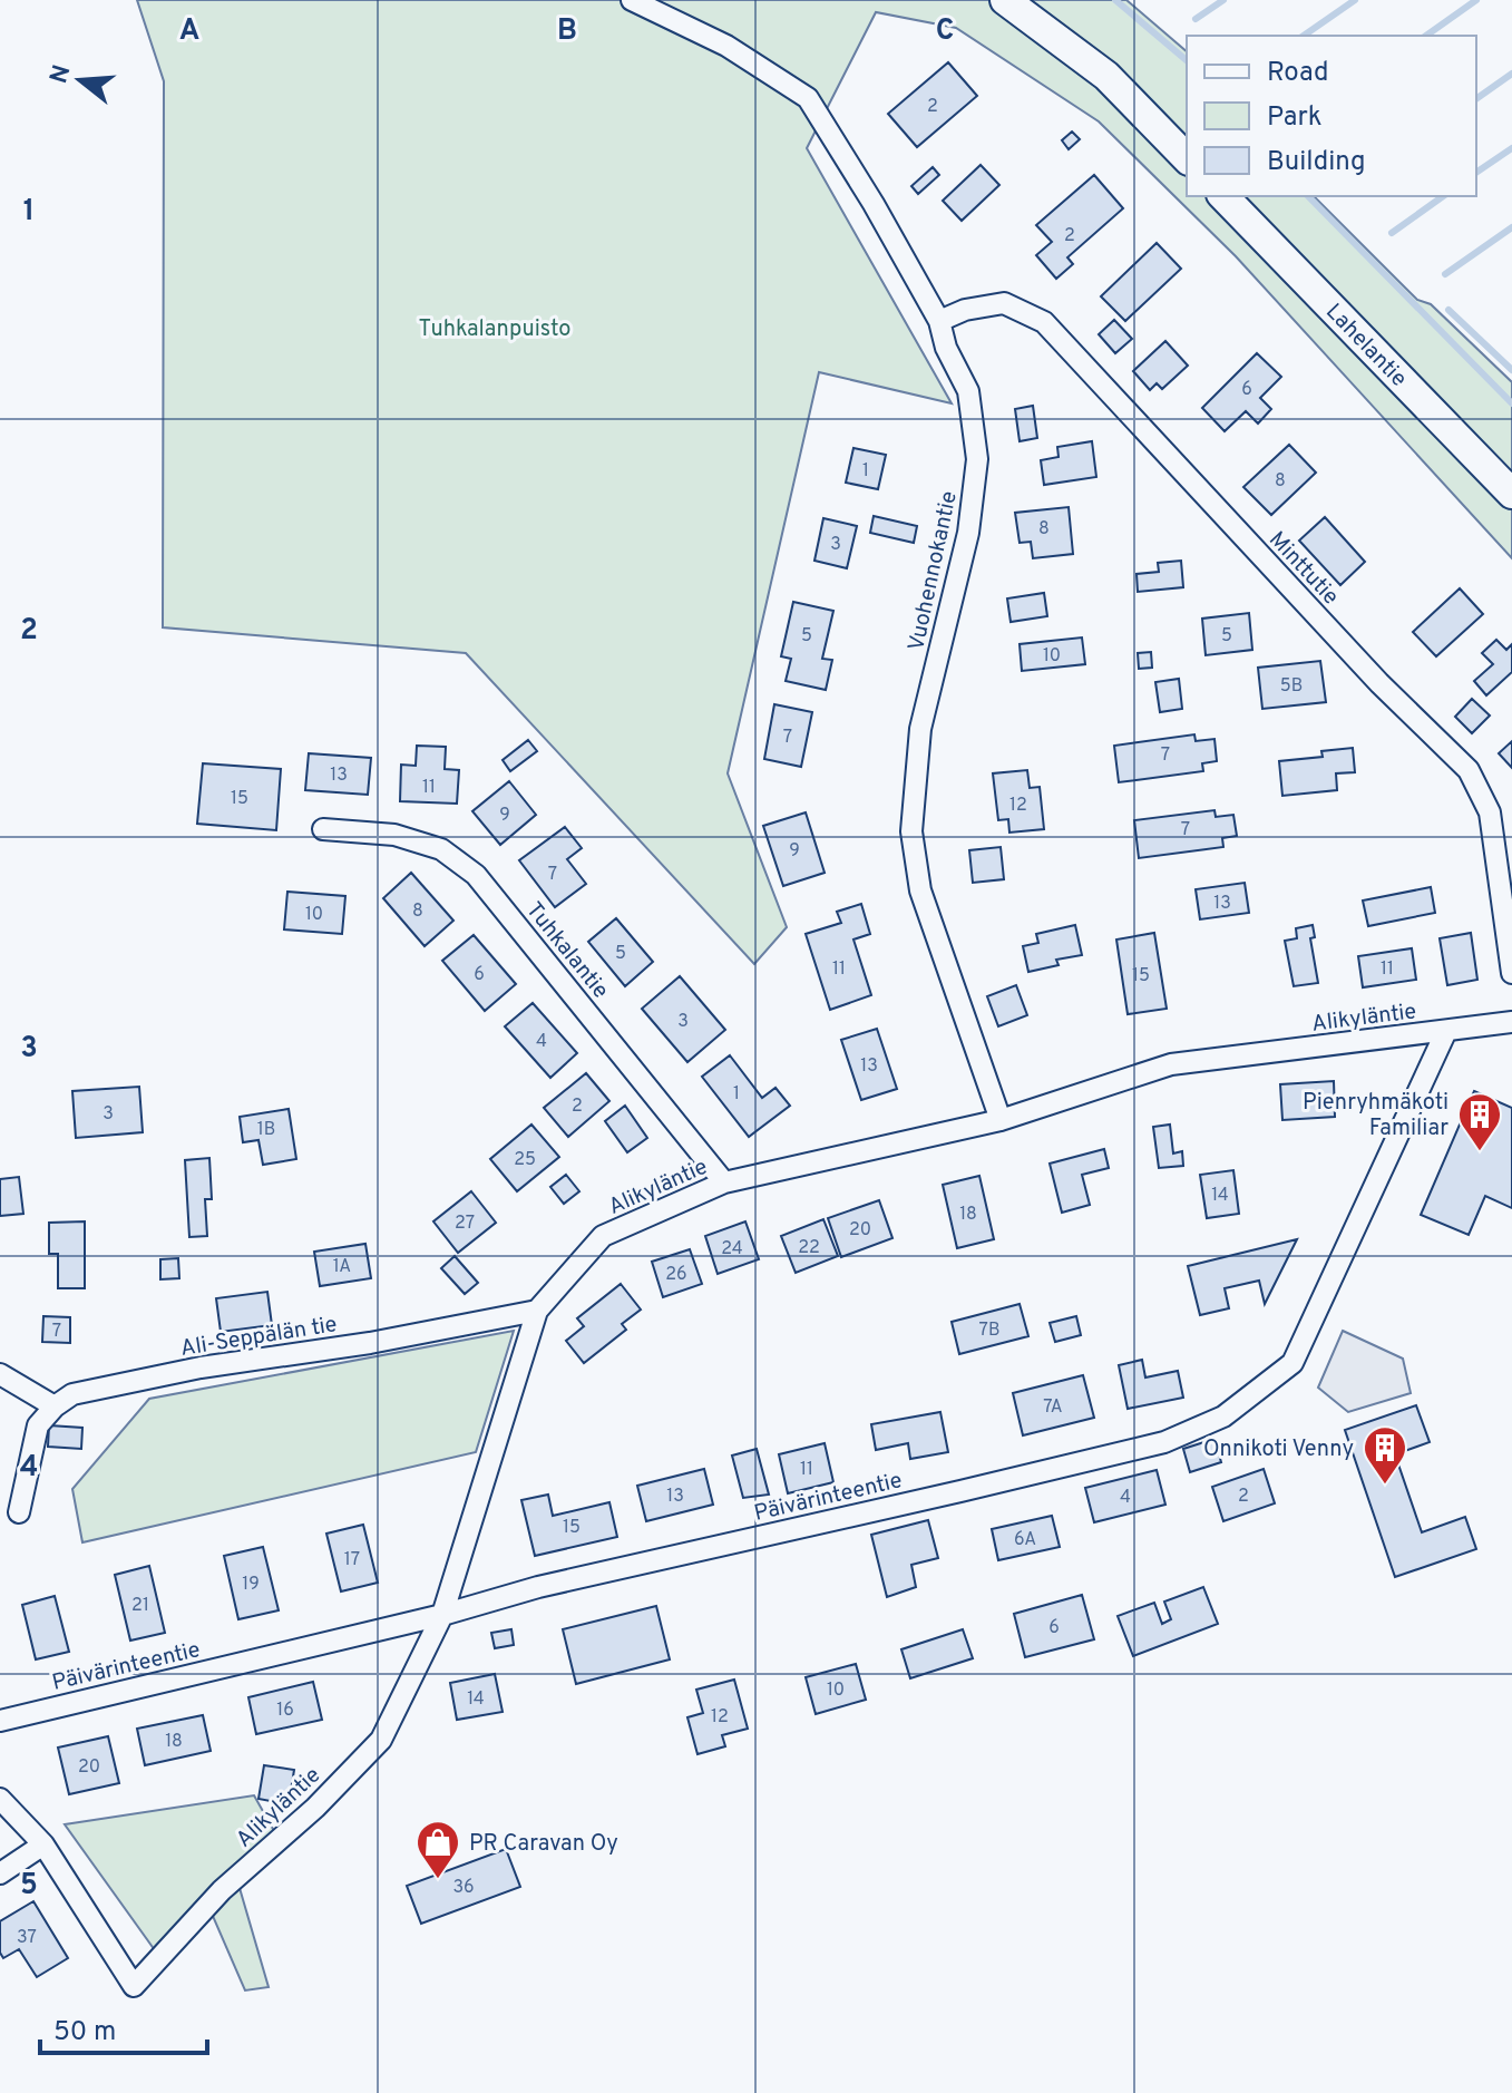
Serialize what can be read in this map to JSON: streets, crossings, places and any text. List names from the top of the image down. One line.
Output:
{"streets":{"main road":["Lahelantie"],"street":["Minttutie","Vuohennokantie","Tuhkalantie","Alikyläntie","Ali-Seppälän tie","Päivärinteentie"]},"crossings":[["Minttutie","Vuohennokantie"],["Vuohennokantie","Alikyläntie"],["Tuhkalantie","Alikyläntie"],["Alikyläntie","Ali-Seppälän tie"],["Alikyläntie","Päivärinteentie"]],"parks":["Tuhkalanpuisto"],"places":{"building":["Pienryhmäkoti Familiar","Onnikoti Venny"],"shop":["PR Caravan Oy"]},"house_numbers":["2","2","6","1","8","8","3","5","5","10","5B","7","7","13","11","15","12","9","7","9","7","13","8","10","5","11","11","6","15","3","4","13","1","2","3","1B","25","14","18","27","20","22","24","1A","26","7B","7","7A","11","13","2","4","15","6A","17","19","21","6","10","14","16","12","18","20","36","37"],"legend":["Road","Park","Building"],"scale_bar":"50 m","north":"left","grid":{"columns":["A","B","C"],"rows":["1","2","3","4","5"]}}
